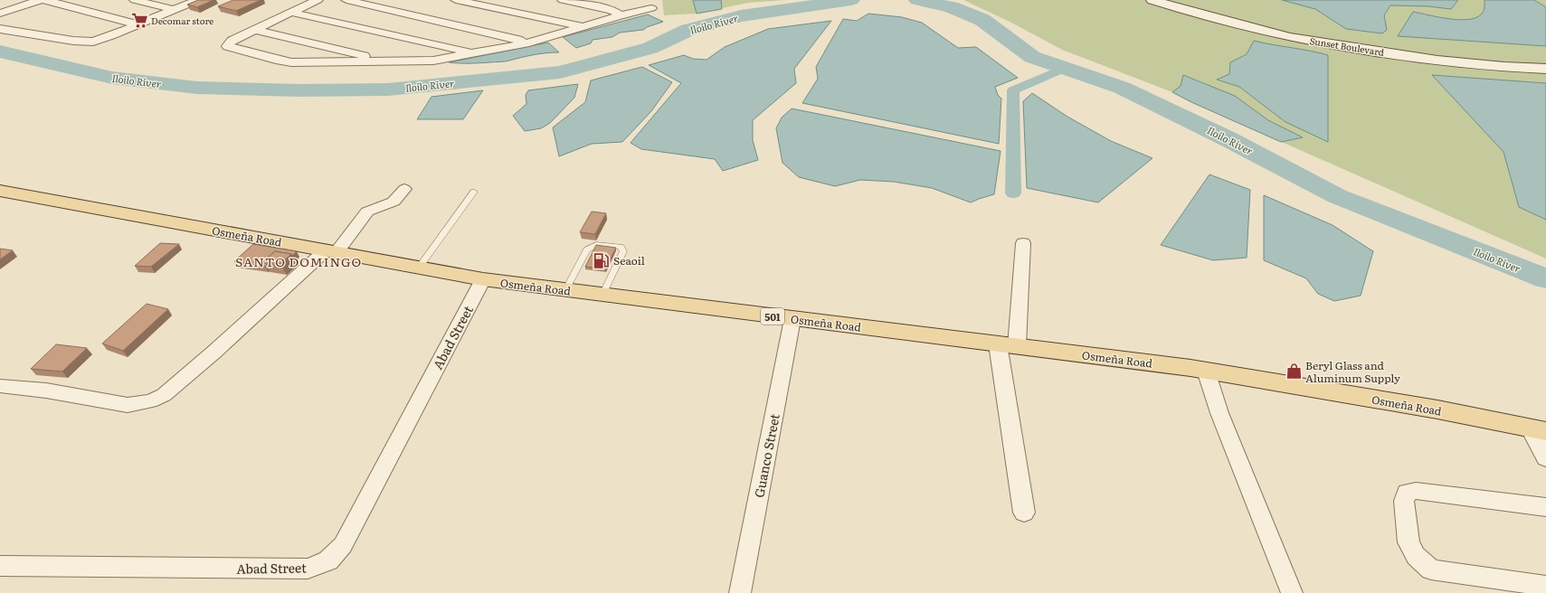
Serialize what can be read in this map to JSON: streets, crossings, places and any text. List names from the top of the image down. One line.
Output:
{"streets":{"main road":["Sunset Boulevard","Osmeña Road","501"],"street":["Abad Street","Guanco Street"]},"crossings":[["Osmeña Road","Abad Street"],["Osmeña Road","Guanco Street"]],"districts":["SANTO DOMINGO"],"water":["Iloilo River"],"places":{"supermarket":["Decomar store"],"fuel station":["Seaoil"],"shop":["Beryl Glass and Aluminum Supply"]}}
